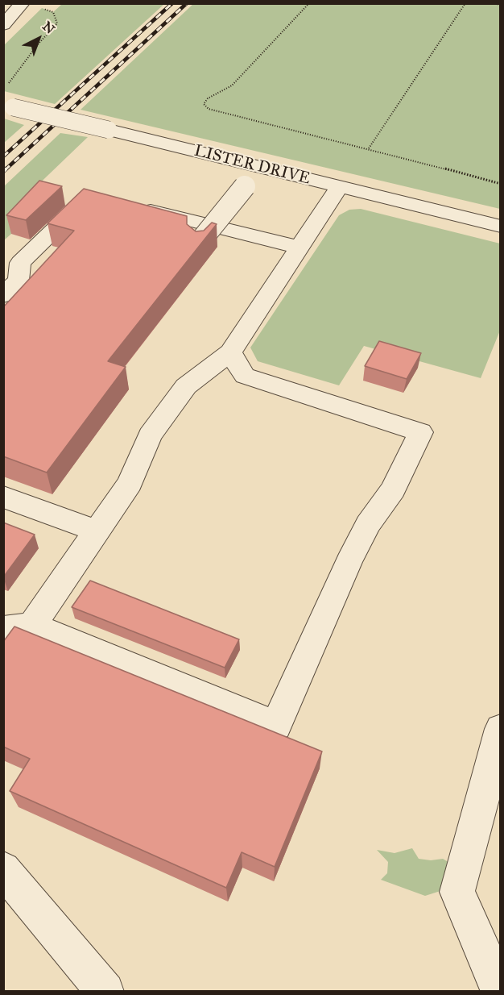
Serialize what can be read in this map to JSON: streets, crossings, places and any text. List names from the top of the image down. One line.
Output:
{"streets":{"street":["LISTER DRIVE"]},"north":"top right"}
